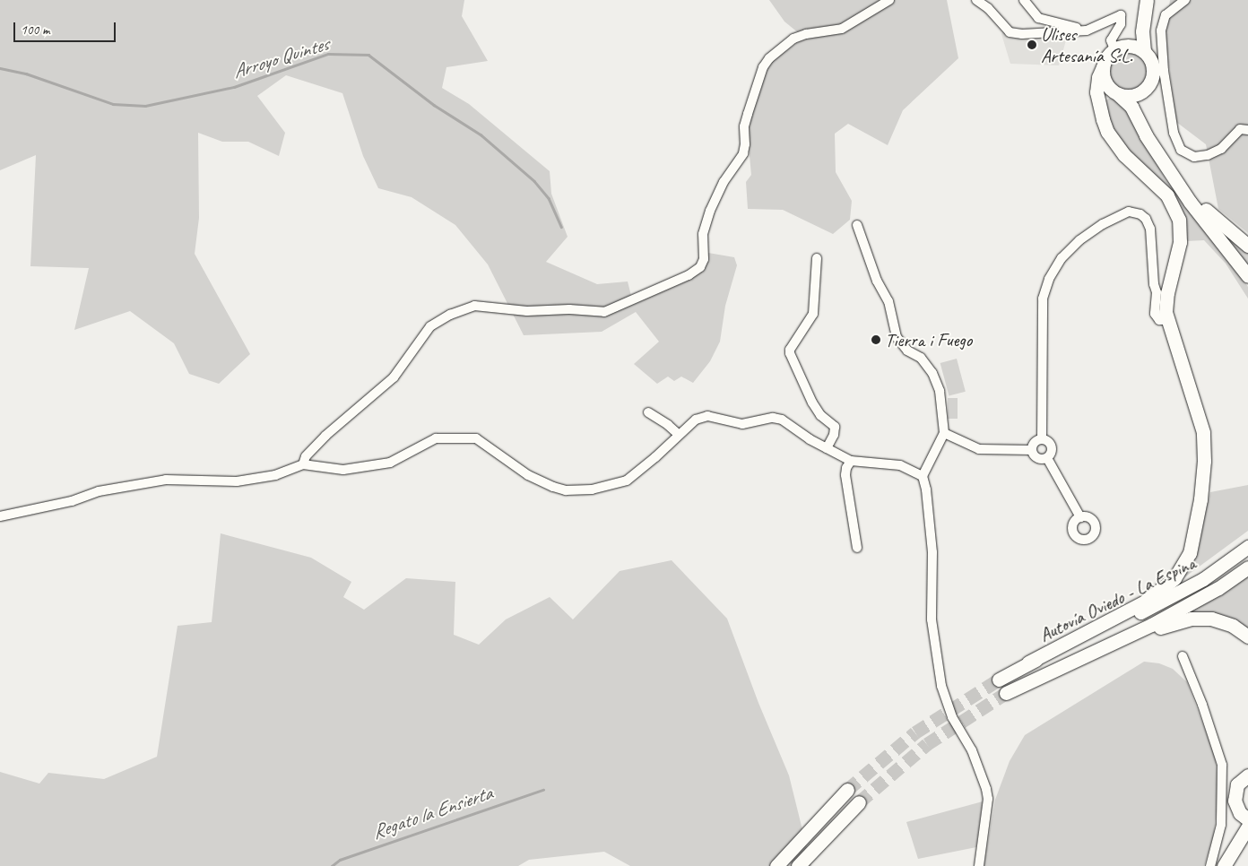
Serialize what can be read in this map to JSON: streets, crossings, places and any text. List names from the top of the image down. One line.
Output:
{"streets":{"highway":["Autovía Oviedo - La Espina"]},"water":["Arroyo Quintes","Regato la Ensierta"],"places":["Ulises Artesanía S.L.","Tierra i Fuego"],"scale_bar":"100 m"}
